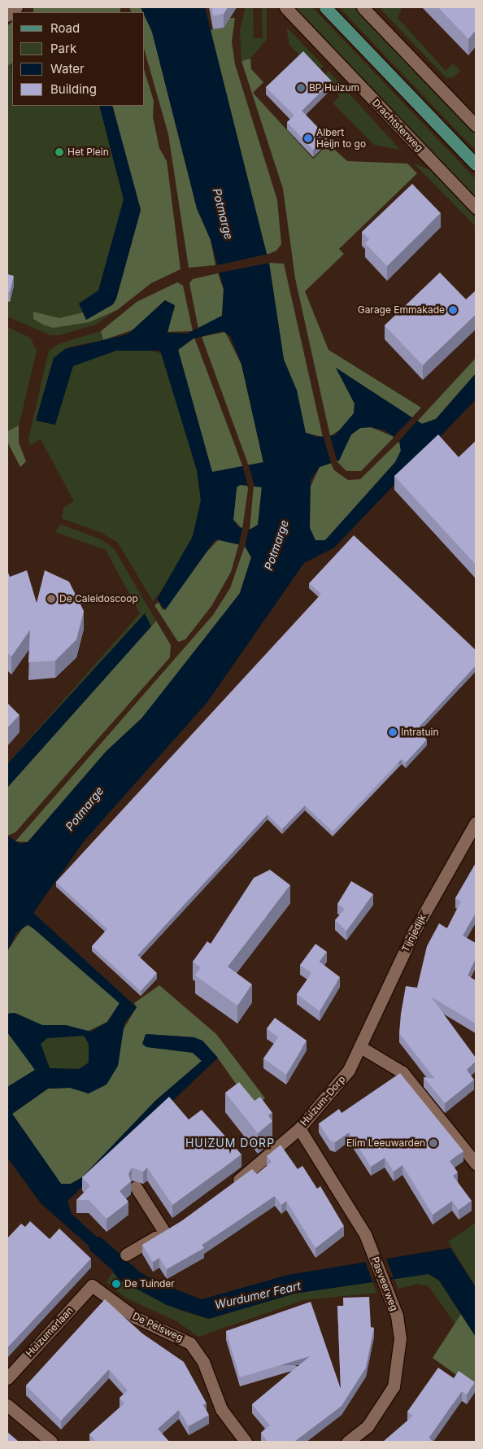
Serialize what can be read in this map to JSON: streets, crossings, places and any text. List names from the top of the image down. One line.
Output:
{"streets":{"street":["Drachtsterweg","Tijnjedijk","Huizum-Dorp","Pasveerweg","De Pelsweg","Huizumerlaan"]},"crossings":[["Tijnjedijk","Huizum-Dorp"],["Huizum-Dorp","Pasveerweg"],["De Pelsweg","Huizumerlaan"]],"districts":["HUIZUM DORP"],"water":["Potmarge","Wurdumer Feart"],"places":["BP Huizum","Albert Heijn to go","Het Plein","Garage Emmakade","De Caleidoscoop","Intratuin","Elim Leeuwarden","De Tuinder"],"legend":["Road","Park","Water","Building"]}
